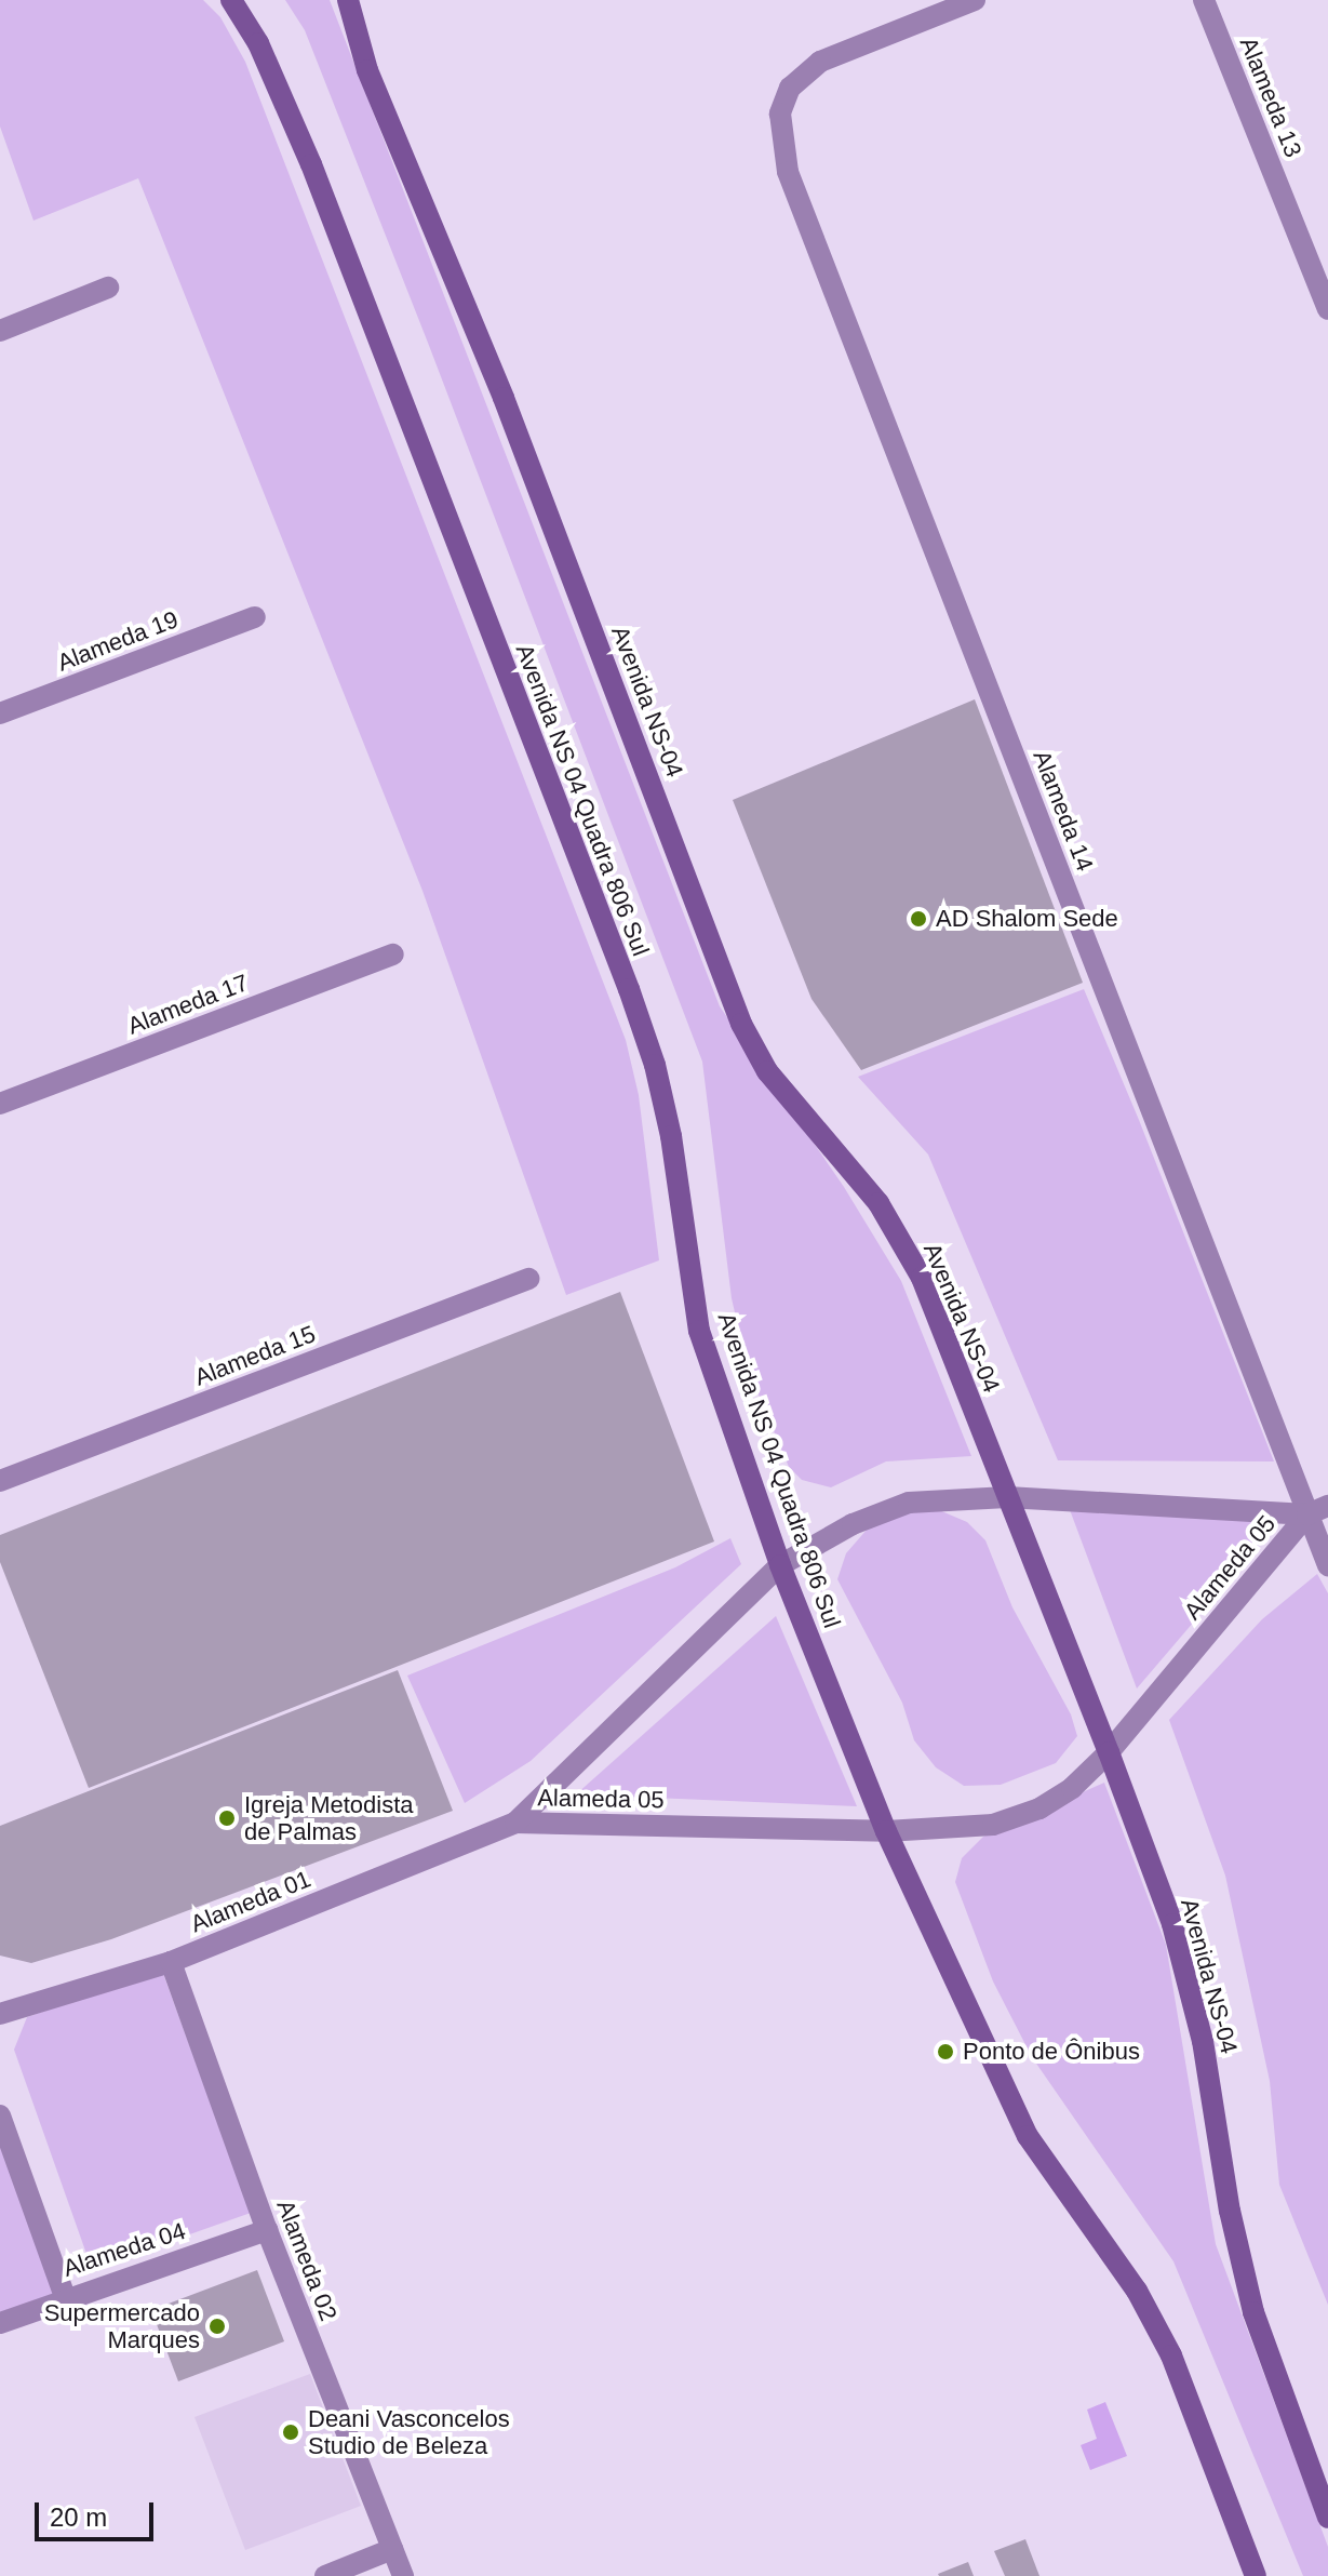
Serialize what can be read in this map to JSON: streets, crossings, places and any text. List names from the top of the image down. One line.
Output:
{"streets":{"street":["Alameda 13","Alameda 19","Avenida NS-04","Avenida NS 04 Quadra 806 Sul","Alameda 14","Alameda 17","Alameda 15","Alameda 05","Alameda 01","Alameda 04","Alameda 02"]},"crossings":[["Avenida NS-04","Alameda 05"],["Avenida NS 04 Quadra 806 Sul","Alameda 05"],["Alameda 14","Alameda 05"],["Alameda 05","Alameda 01"],["Alameda 01","Alameda 02"],["Alameda 04","Alameda 02"]],"places":["AD Shalom Sede","Igreja Metodista de Palmas","Ponto de Ônibus","Supermercado Marques","Deani Vasconcelos Studio de Beleza"],"scale_bar":"20 m"}
